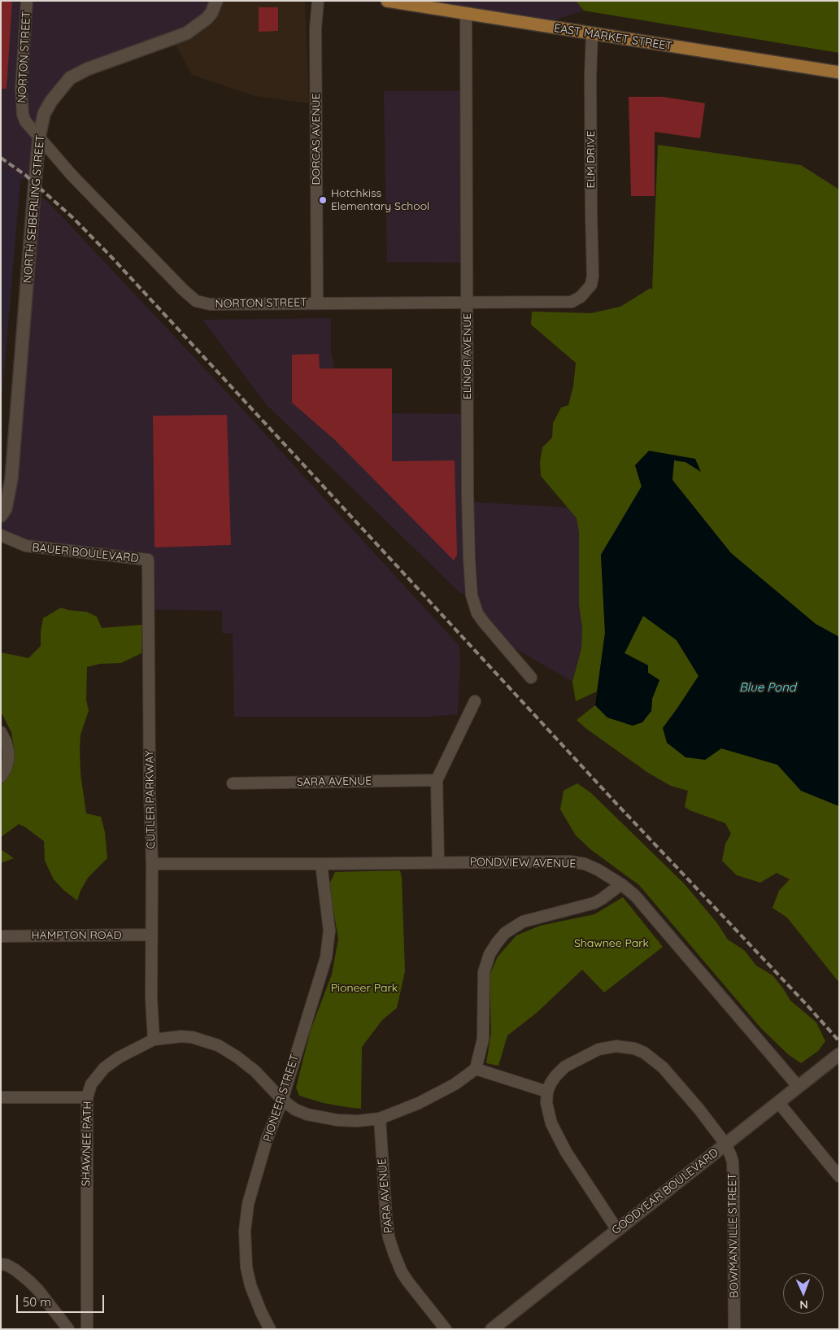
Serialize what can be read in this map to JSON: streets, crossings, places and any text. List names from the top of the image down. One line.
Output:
{"streets":{"main road":["EAST MARKET STREET"],"street":["NORTON STREET","DORCAS AVENUE","ELM DRIVE","NORTH SEIBERLING STREET","ELINOR AVENUE","BAUER BOULEVARD","SARA AVENUE","CUTLER PARKWAY","PONDVIEW AVENUE","HAMPTON ROAD","PIONEER STREET","SHAWNEE PATH","GOODYEAR BOULEVARD","PARA AVENUE","BOWMANVILLE STREET"]},"crossings":[["EAST MARKET STREET","ELM DRIVE"],["EAST MARKET STREET","ELINOR AVENUE"],["NORTON STREET","DORCAS AVENUE"],["NORTON STREET","ELM DRIVE"],["NORTON STREET","NORTH SEIBERLING STREET"],["NORTON STREET","ELINOR AVENUE"],["BAUER BOULEVARD","CUTLER PARKWAY"],["CUTLER PARKWAY","PONDVIEW AVENUE"],["CUTLER PARKWAY","HAMPTON ROAD"],["CUTLER PARKWAY","SHAWNEE PATH"],["PONDVIEW AVENUE","PIONEER STREET"],["PONDVIEW AVENUE","GOODYEAR BOULEVARD"],["PIONEER STREET","SHAWNEE PATH"],["SHAWNEE PATH","PARA AVENUE"],["GOODYEAR BOULEVARD","BOWMANVILLE STREET"]],"water":["Blue Pond"],"parks":["Shawnee Park","Pioneer Park"],"places":["Hotchkiss Elementary School"],"scale_bar":"50 m","north":"bottom"}
